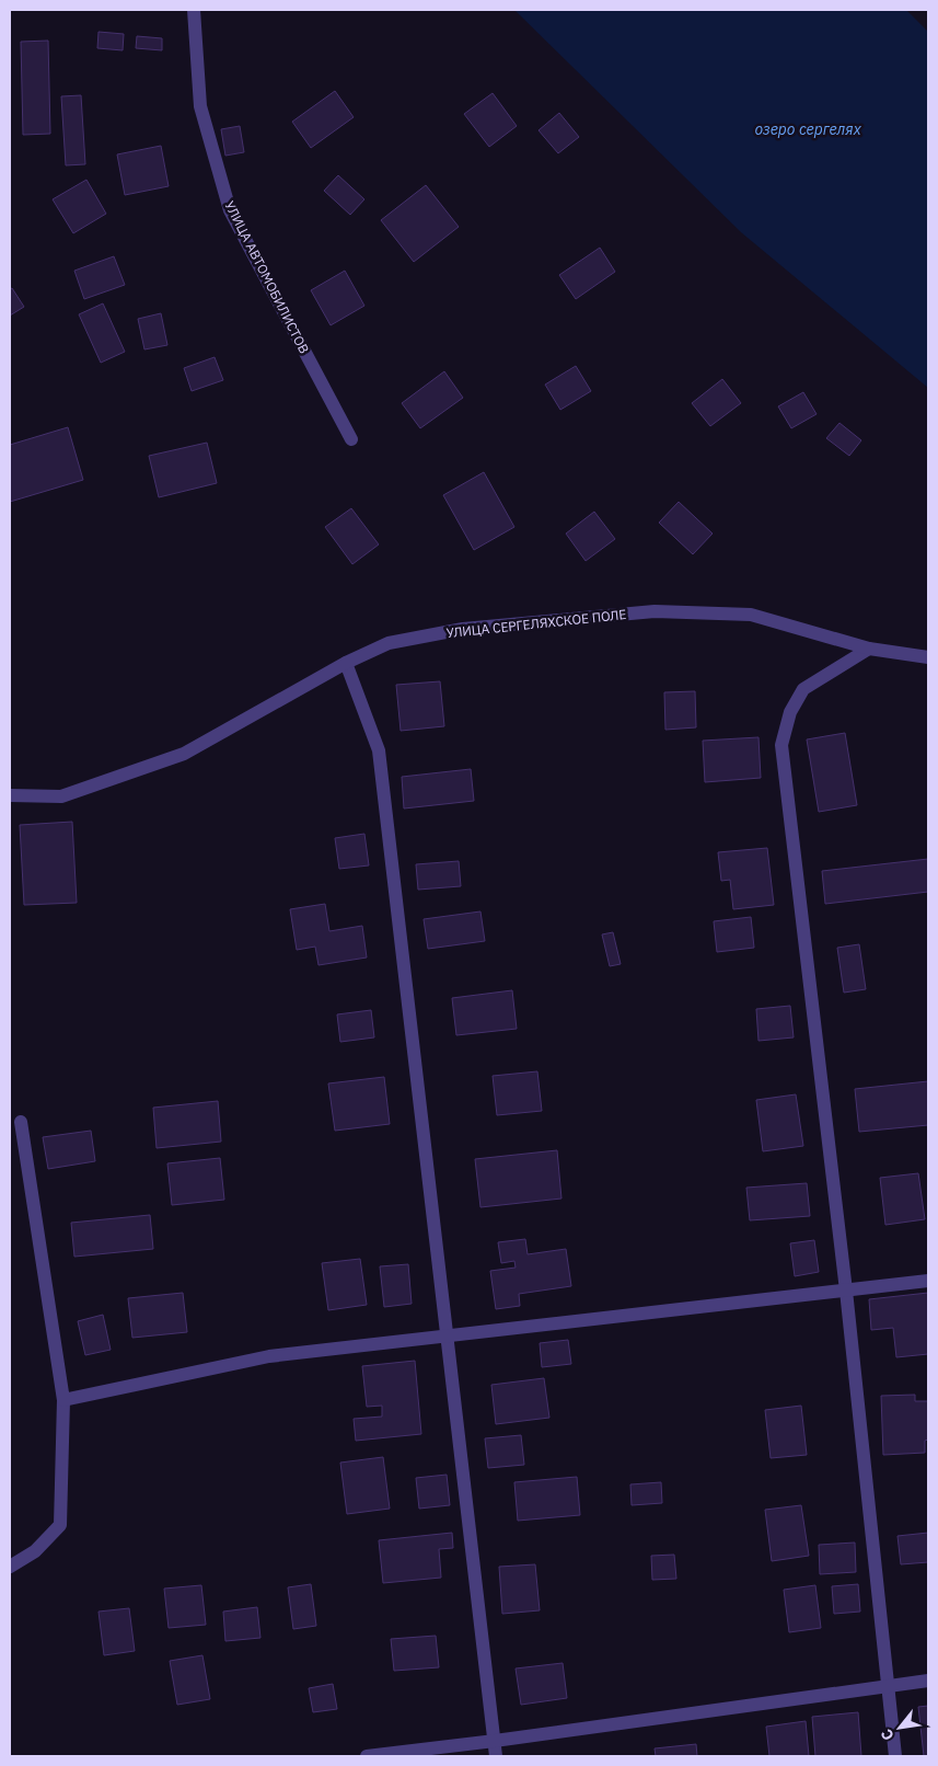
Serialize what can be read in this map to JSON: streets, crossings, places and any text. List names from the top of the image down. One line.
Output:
{"streets":{"street":["УЛИЦА АВТОМОБИЛИСТОВ","УЛИЦА СЕРГЕЛЯХСКОЕ ПОЛЕ"]},"water":["озеро сергелях"],"north":"bottom left"}
